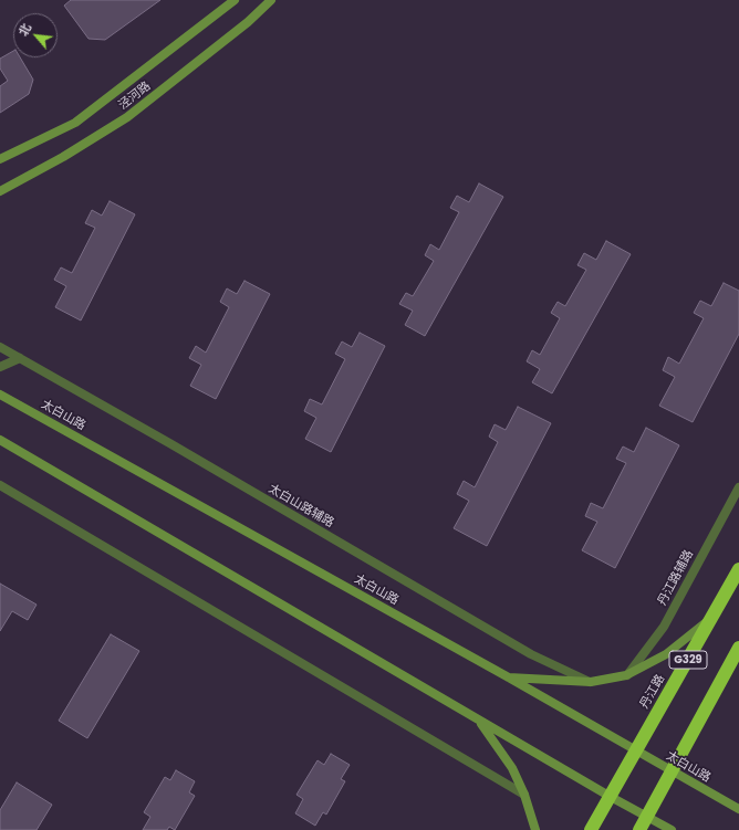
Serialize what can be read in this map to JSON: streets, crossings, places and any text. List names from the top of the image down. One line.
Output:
{"streets":{"highway":["G329","丹江路"],"main road":["泾河路","太白山路"],"street":["太白山路辅路","丹江路辅路"]},"crossings":[["太白山路","G329"],["太白山路","丹江路"]],"north":"top left"}
